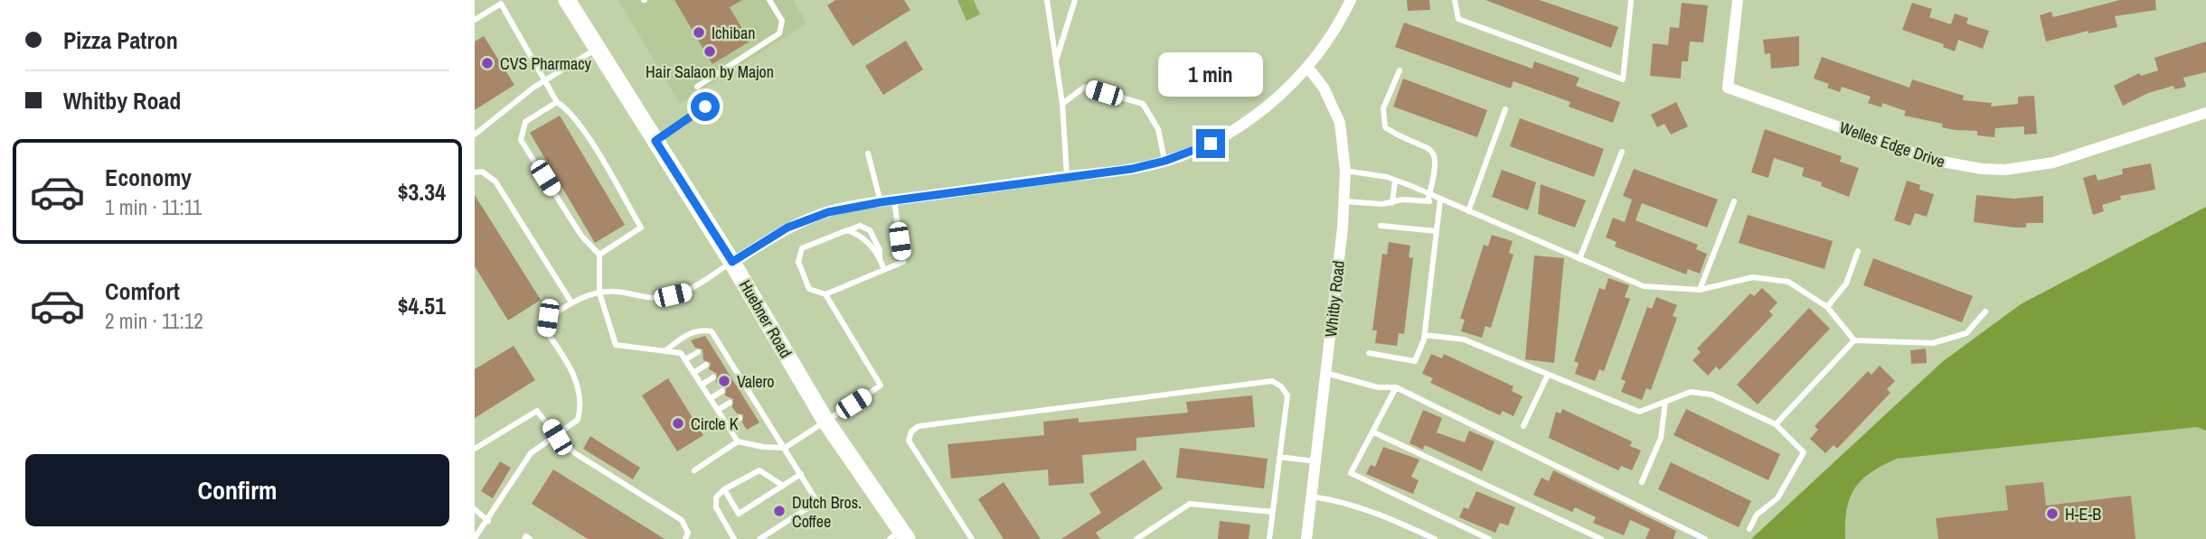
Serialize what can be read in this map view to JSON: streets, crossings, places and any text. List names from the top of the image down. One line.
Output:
{"streets":{"main road":["Huebner Road"],"street":["Welles Edge Drive","Whitby Road"]},"places":["Ichiban","Hair Salaon by Majon","CVS Pharmacy","Valero","Circle K","Dutch Bros. Coffee","H-E-B"],"page":{"banner":["Pizza Patron","Whitby Road"],"bubble":"1 min","list":[{"name":"Economy","note":"1 min · 11:11","value":"$3.34"},{"name":"Comfort","note":"2 min · 11:12","value":"$4.51"}],"buttons":"Confirm"}}
